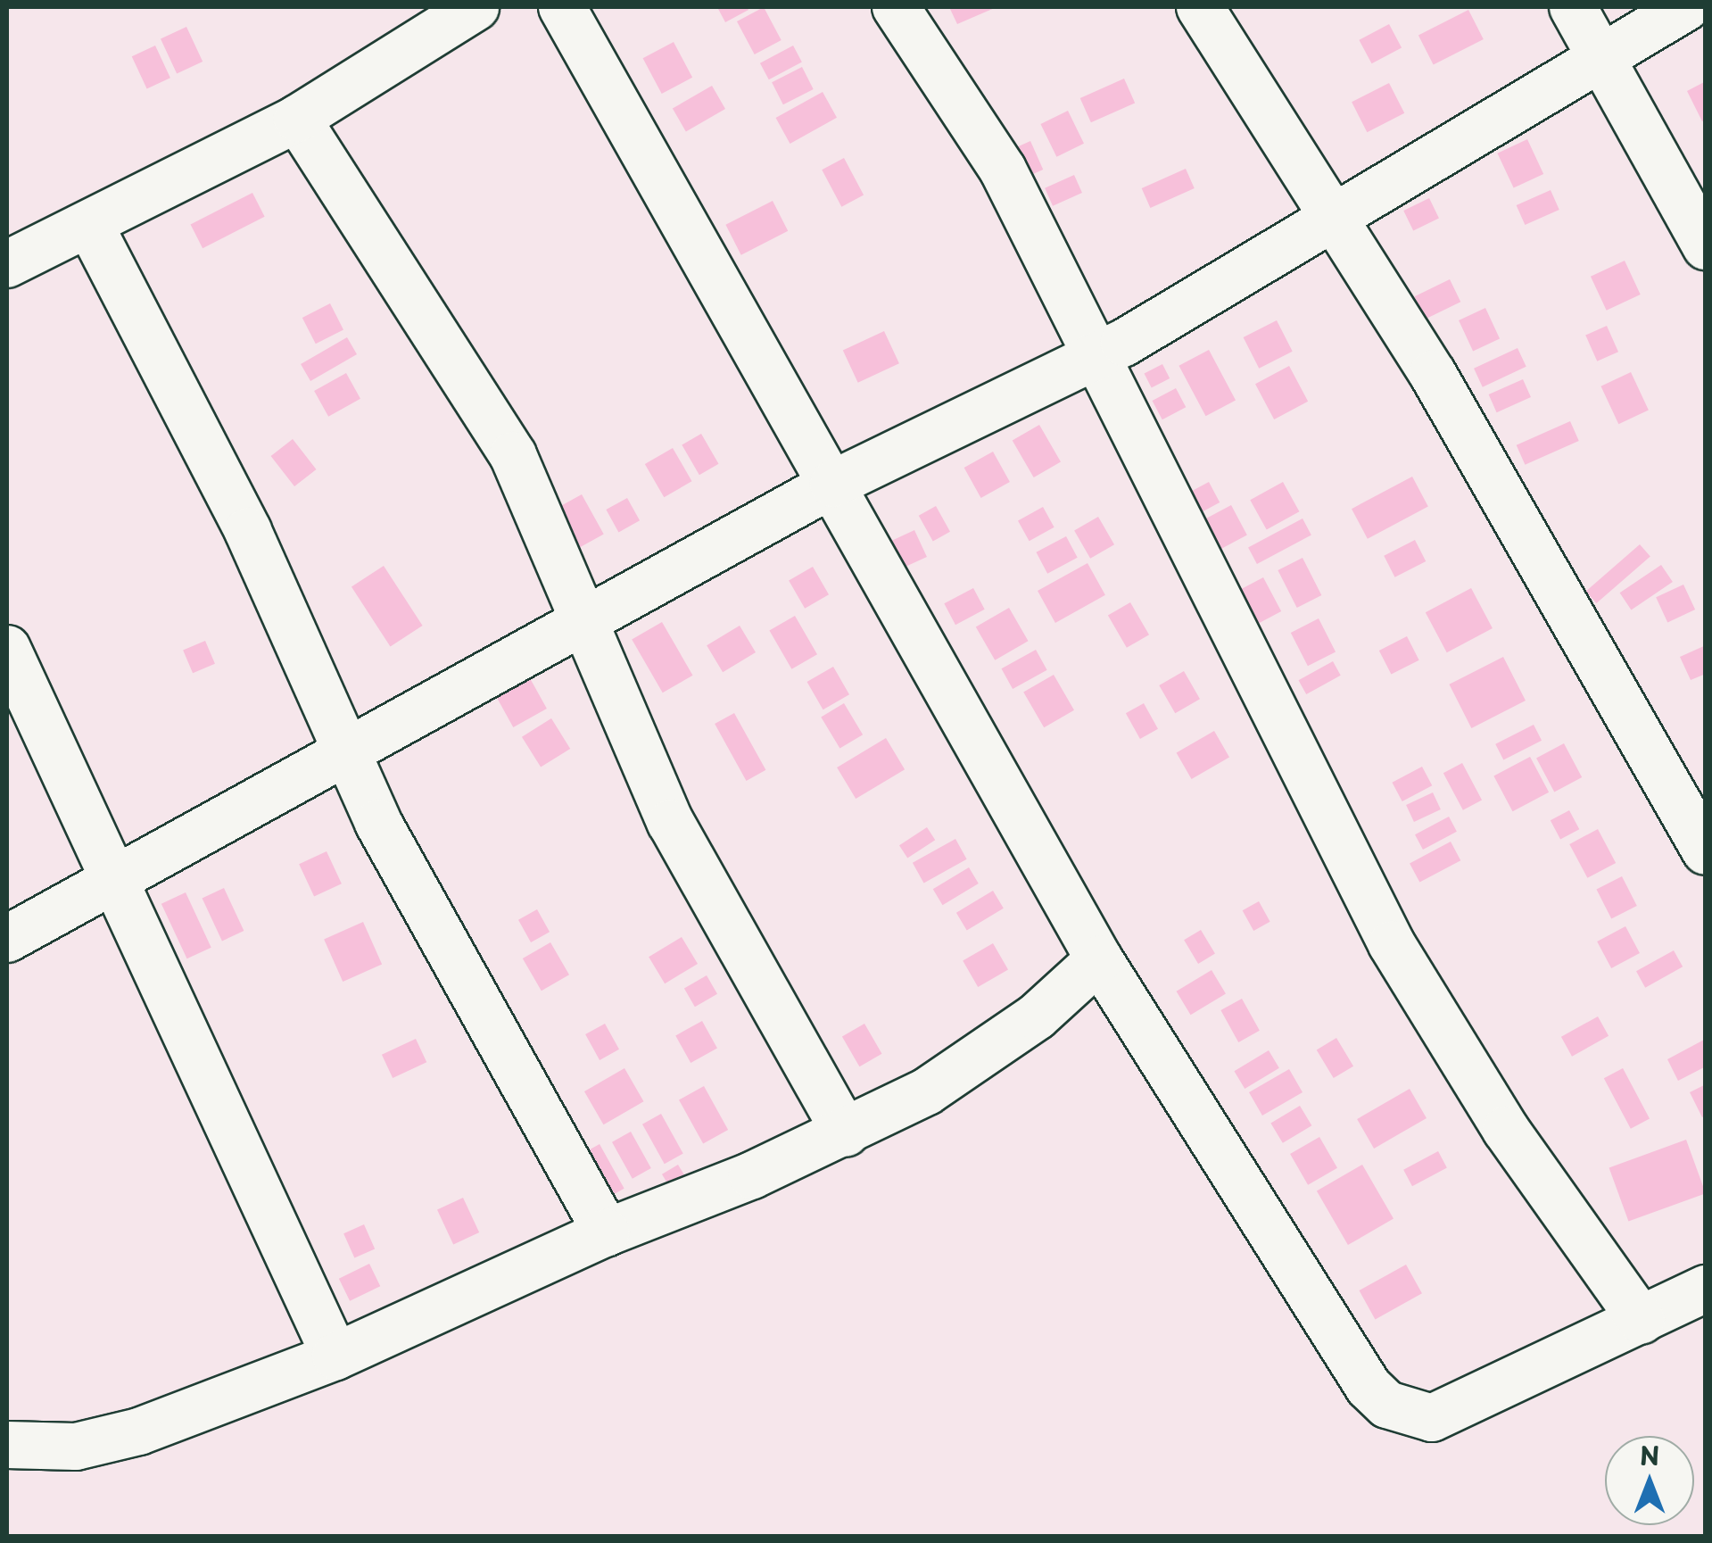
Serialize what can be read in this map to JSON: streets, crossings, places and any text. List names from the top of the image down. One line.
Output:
{"north":"top"}
